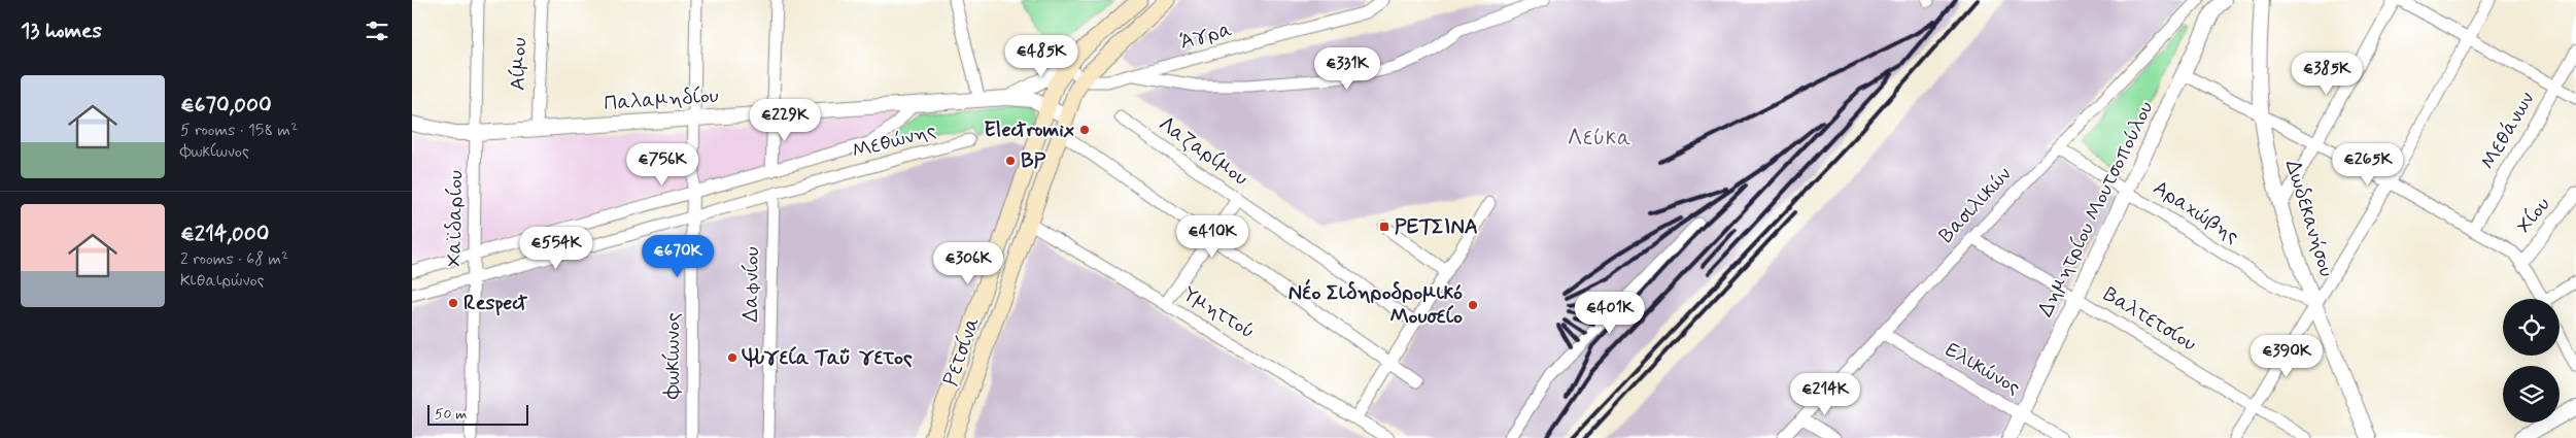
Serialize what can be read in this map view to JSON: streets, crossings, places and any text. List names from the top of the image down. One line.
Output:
{"streets":{"main road":["Ρετσίνα"],"street":["Άγρα","Αίμου","Παλαμηδίου","Μεθάνων","Μεθώνης","Λαζαρίμου","Βασιλικών","Δημητρίου Μουτσοπούλου","Αραχώβης","Χίου","Χαϊδαρίου","Δωδεκανήσου","Δαφνίου","Υμηττού","Βαλτετσίου","Φωκίωνος","Ελικώνος"]},"crossings":[["Άγρα","Παλαμηδίου"],["Άγρα","Ρετσίνα"],["Αίμου","Παλαμηδίου"],["Παλαμηδίου","Μεθώνης"],["Παλαμηδίου","Χαϊδαρίου"],["Παλαμηδίου","Ρετσίνα"],["Παλαμηδίου","Φωκίωνος"],["Μεθώνης","Χαϊδαρίου"],["Μεθώνης","Δαφνίου"],["Μεθώνης","Φωκίωνος"],["Βασιλικών","Αραχώβης"],["Βασιλικών","Βαλτετσίου"],["Βασιλικών","Ελικώνος"],["Δημητρίου Μουτσοπούλου","Αραχώβης"],["Δημητρίου Μουτσοπούλου","Βαλτετσίου"],["Δημητρίου Μουτσοπούλου","Ελικώνος"],["Αραχώβης","Δωδεκανήσου"],["Υμηττού","Ρετσίνα"]],"districts":["Λεύκα"],"places":{"other":["Electromix","BP","Respect","Νέο Σιδηροδρομικό Μουσείο","Ψυγεία Ταΰγετος"],"transit":["ΡΕΤΣΙΝΑ"]},"scale_bar":"50 m","page":{"heading":"13 homes","price":["€485K","€331K","€385K","€229K","€756K","€265K","€410K","€554K","€670K","€306K","€401K","€390K","€214K"],"list":[{"name":"€670,000","note":"5 rooms · 158 m² · Φωκίωνος"},{"name":"€214,000","note":"2 rooms · 68 m² · Κιθαιρώνος"}],"scale":"50 m"}}
